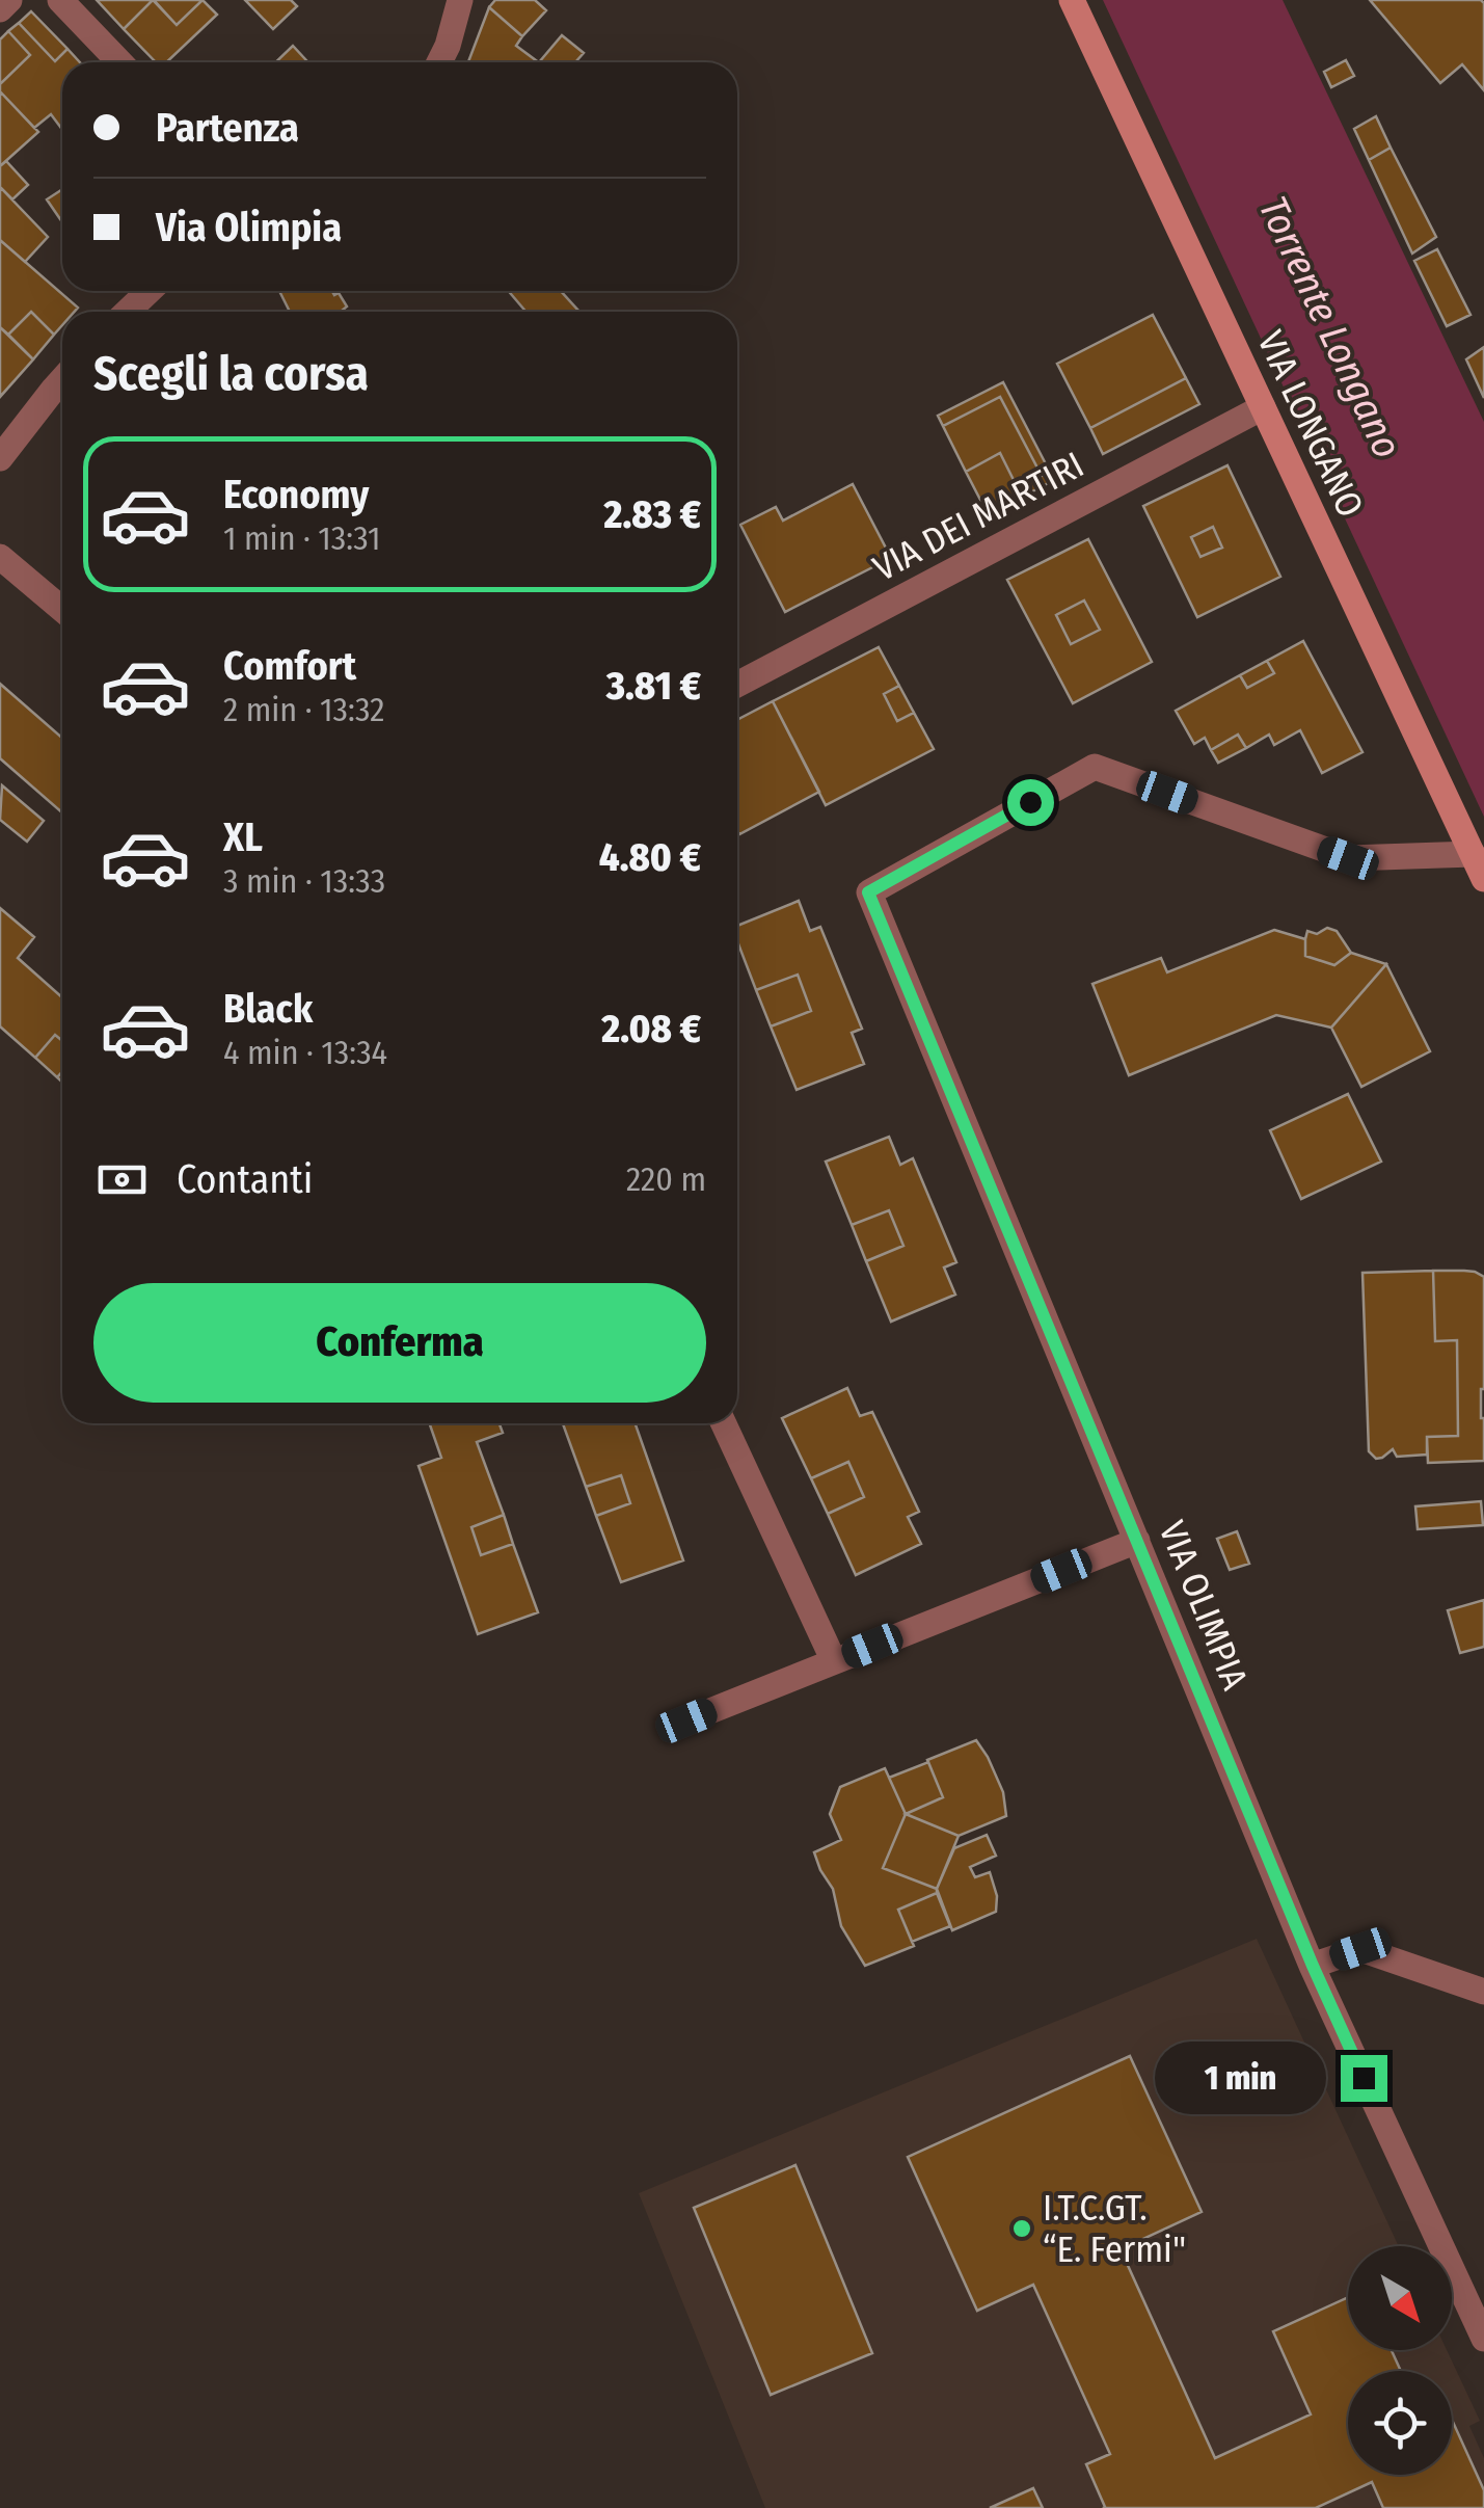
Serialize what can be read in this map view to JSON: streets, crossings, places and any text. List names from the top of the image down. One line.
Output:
{"streets":{"street":["VIA LONGANO","VIA DEI MARTIRI","VIA OLIMPIA"]},"crossings":[["VIA LONGANO","VIA DEI MARTIRI"],["VIA LONGANO","VIA OLIMPIA"]],"water":["Torrente Longano"],"places":["I.T.C.GT. “E. Fermi\""],"north":"bottom right","page":{"banner":["Partenza","Via Olimpia"],"heading":"Scegli la corsa","list":[{"name":"Economy","note":"1 min · 13:31","value":"2.83 €"},{"name":"Comfort","note":"2 min · 13:32","value":"3.81 €"},{"name":"XL","note":"3 min · 13:33","value":"4.80 €"},{"name":"Black","note":"4 min · 13:34","value":"2.08 €"}],"pay":["Contanti","220 m"],"buttons":"Conferma","bubble":"1 min"}}
